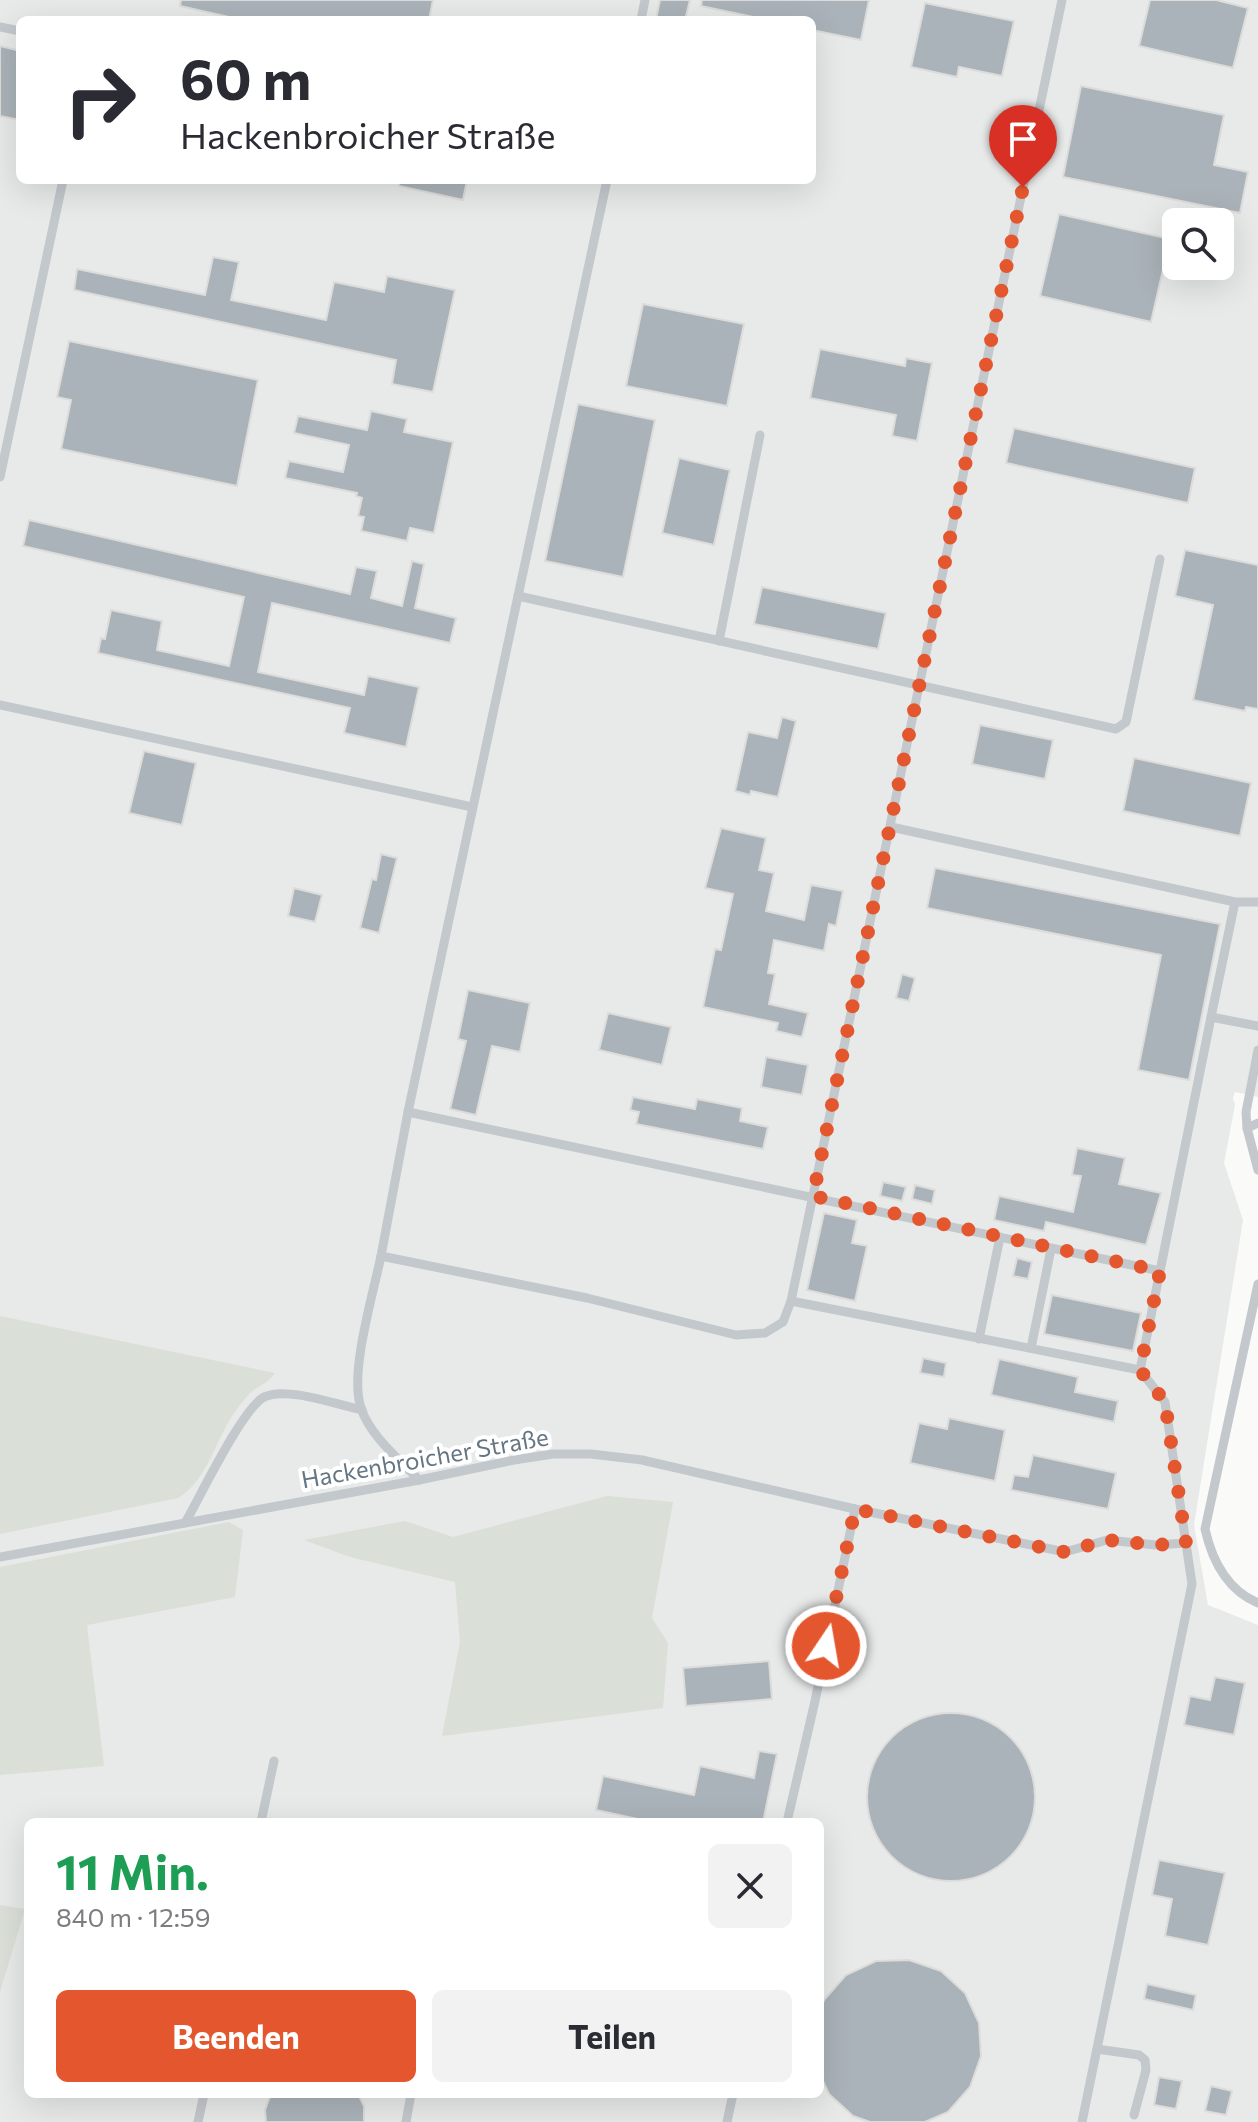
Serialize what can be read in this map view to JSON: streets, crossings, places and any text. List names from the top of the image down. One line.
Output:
{"streets":{"lane":["Hackenbroicher Straße"]},"page":{"turn":["60 m","Hackenbroicher Straße"],"heading":["11 Min.","840 m · 12:59"],"buttons":["Beenden","Teilen"]}}
